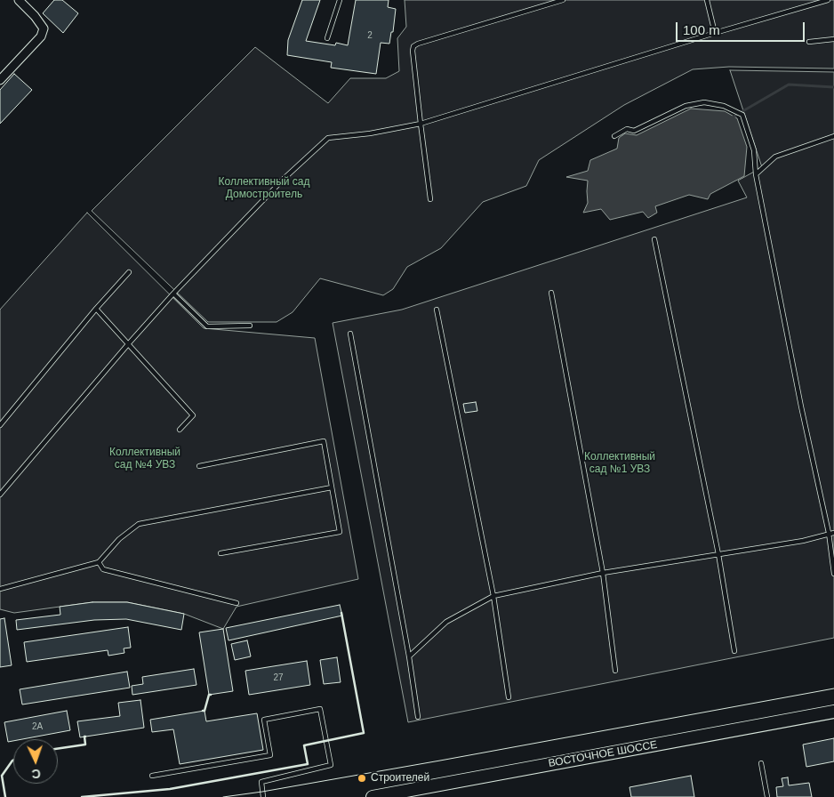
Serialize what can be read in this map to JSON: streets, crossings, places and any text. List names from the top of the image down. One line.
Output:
{"streets":{"main road":["ВОСТОЧНОЕ ШОССЕ"]},"parks":["Коллективный сад Домостроитель","Коллективный сад №4 УВЗ","Коллективный сад №1 УВЗ"],"places":["Строителей"],"house_numbers":["2","27","2А"],"scale_bar":"100 m","north":"bottom"}
